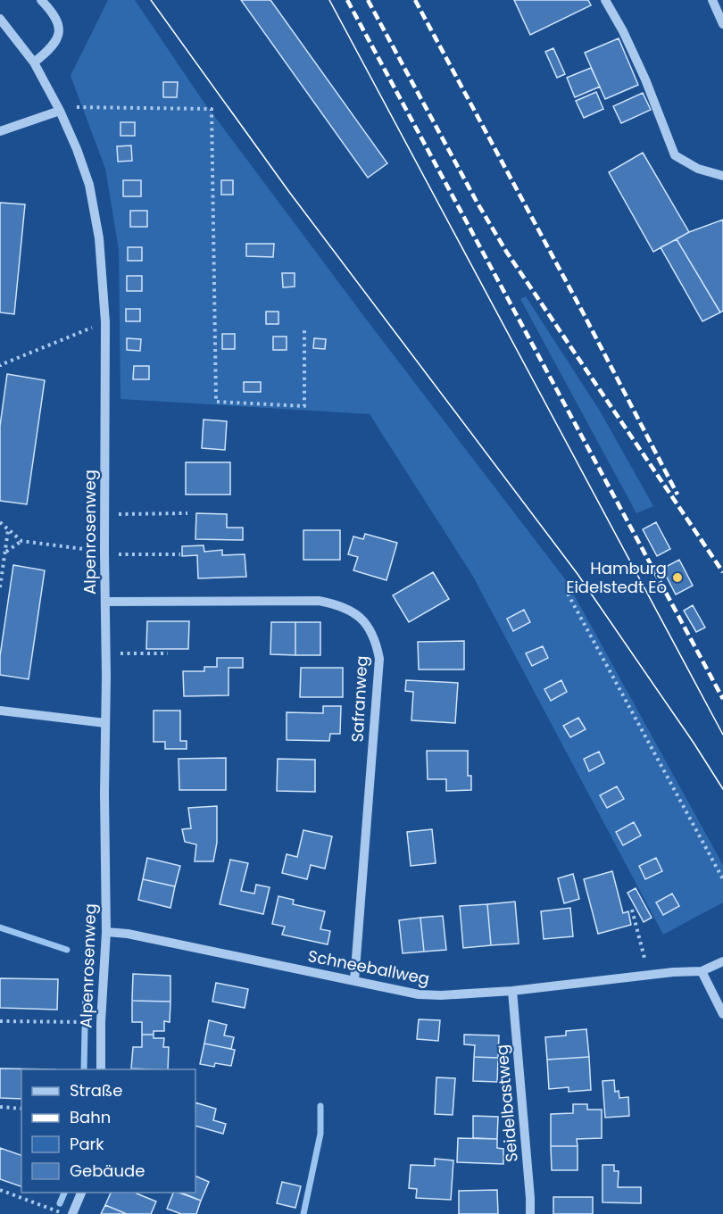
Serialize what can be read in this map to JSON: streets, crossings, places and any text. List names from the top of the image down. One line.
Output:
{"streets":{"street":["Alpenrosenweg","Safranweg","Schneeballweg","Seidelbastweg"]},"crossings":[["Alpenrosenweg","Safranweg"],["Alpenrosenweg","Schneeballweg"],["Safranweg","Schneeballweg"],["Schneeballweg","Seidelbastweg"]],"places":["Hamburg Eidelstedt Eo"],"legend":["Straße","Bahn","Park","Gebäude"]}
